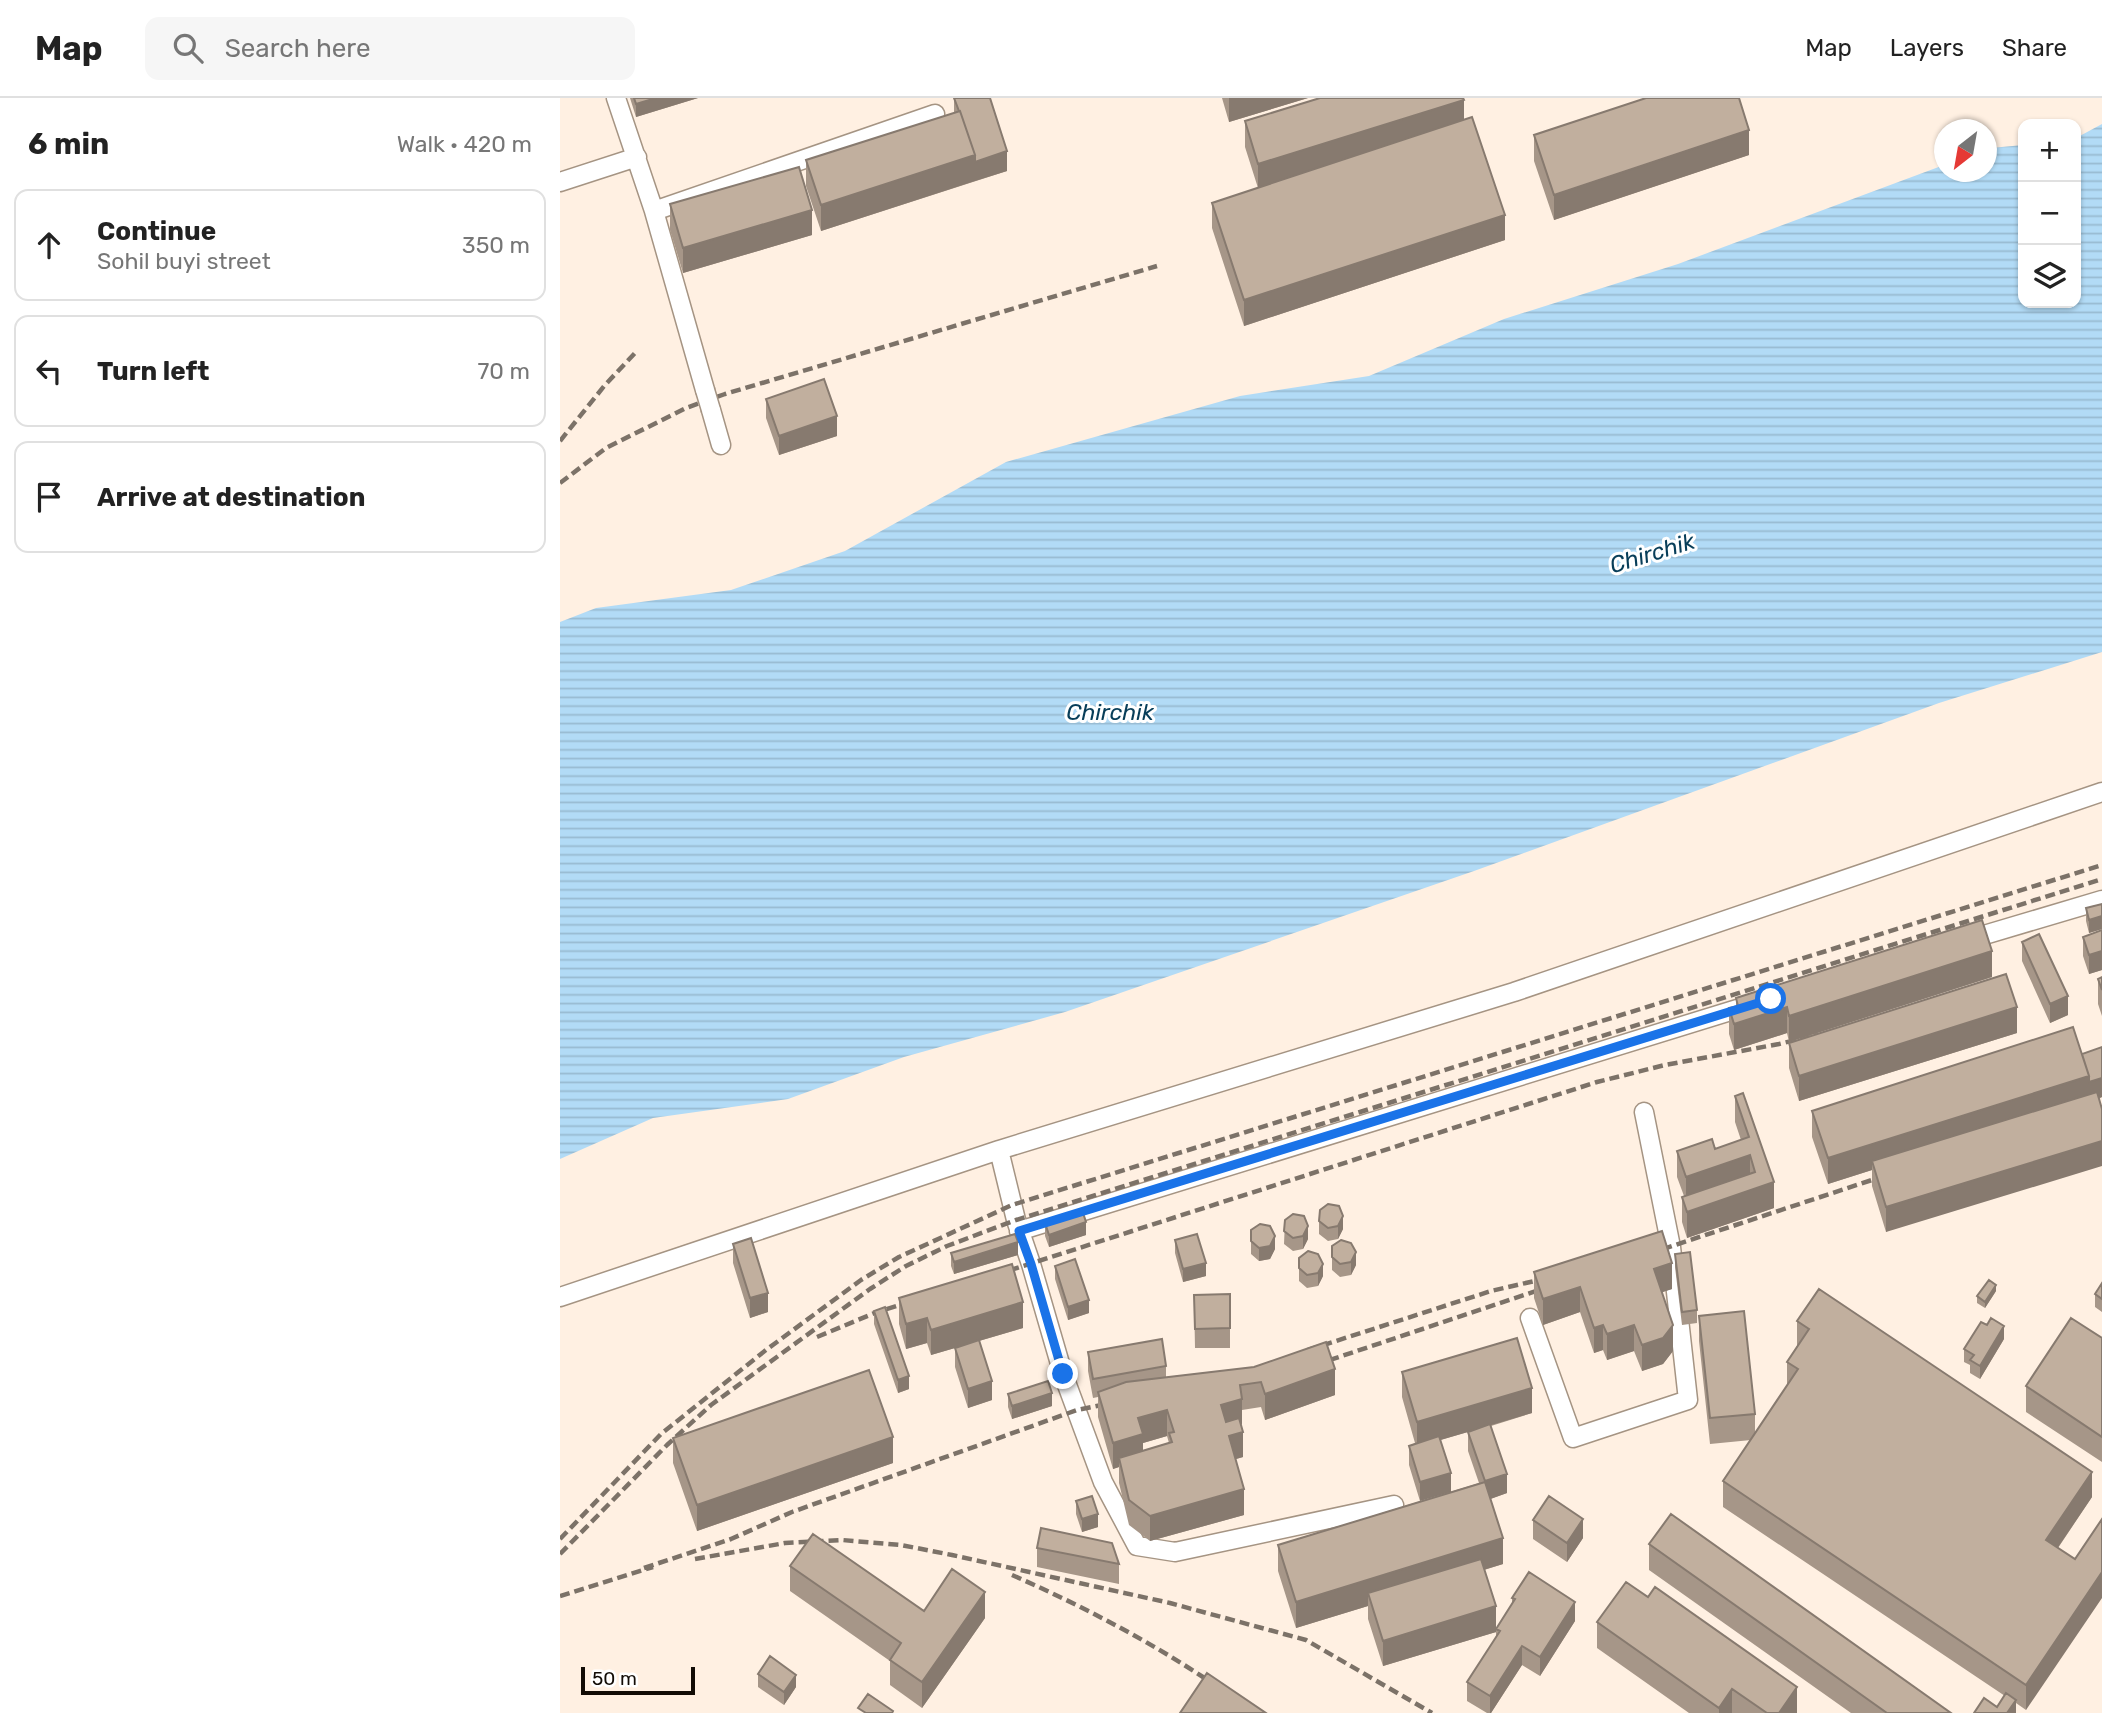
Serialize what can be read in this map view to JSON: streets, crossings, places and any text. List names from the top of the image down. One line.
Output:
{"water":["Chirchik"],"scale_bar":"50 m","north":"bottom left","page":{"header":"Map","search":"Search here","nav":["Map","Layers","Share"],"heading":["6 min","Walk · 420 m"],"map_buttons":["+","−"],"list":[["Continue","Sohil buyi street","350 m"],["Turn left","70 m"],"Arrive at destination"],"scale":"50 m"}}
